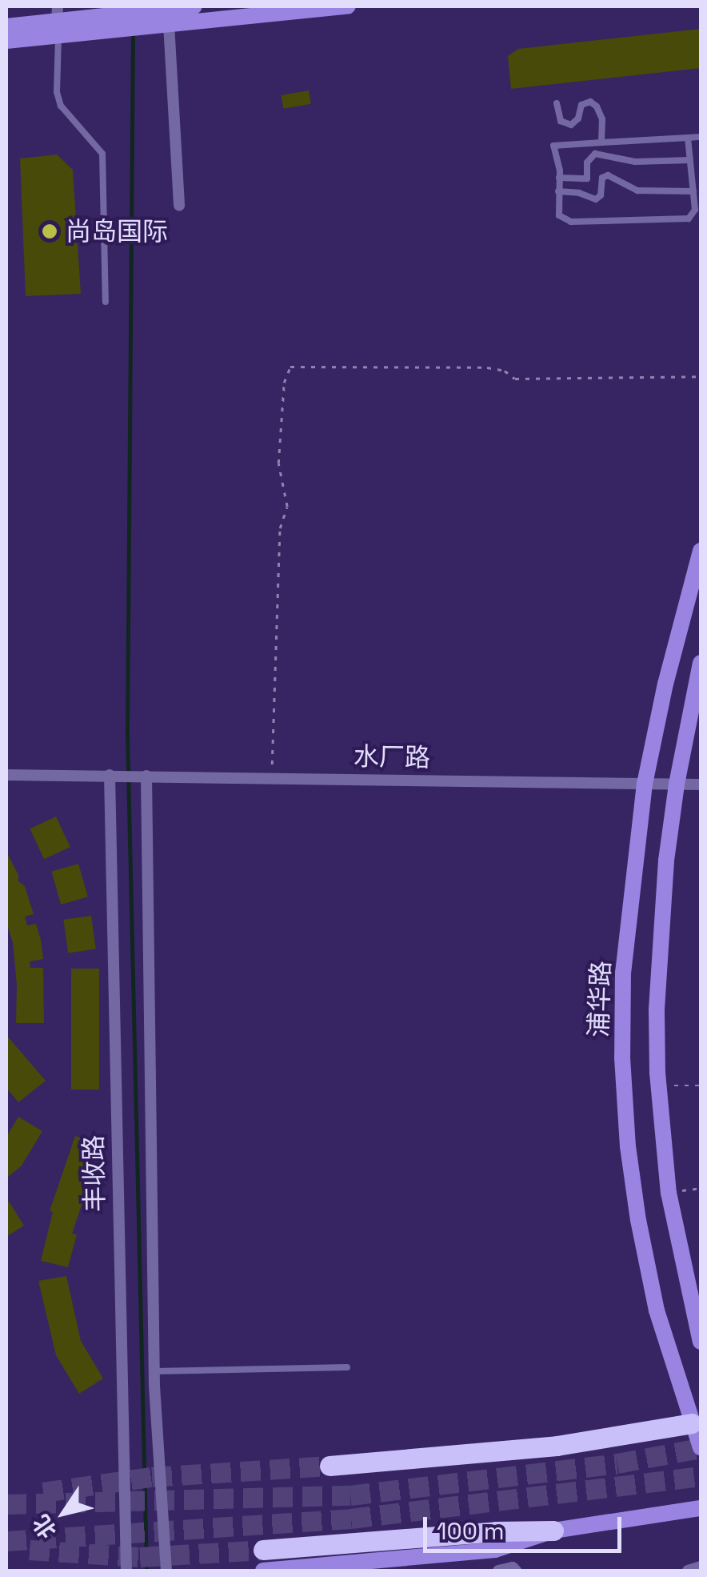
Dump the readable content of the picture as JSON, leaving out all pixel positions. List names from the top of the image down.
{
  "streets": {
    "main road": ["浦华路"],
    "street": ["水厂路", "丰收路"]
  },
  "crossings": [
    ["水厂路", "浦华路"],
    ["水厂路", "丰收路"]
  ],
  "places": ["尚岛国际"],
  "scale_bar": "100 m",
  "north": "bottom left"
}
